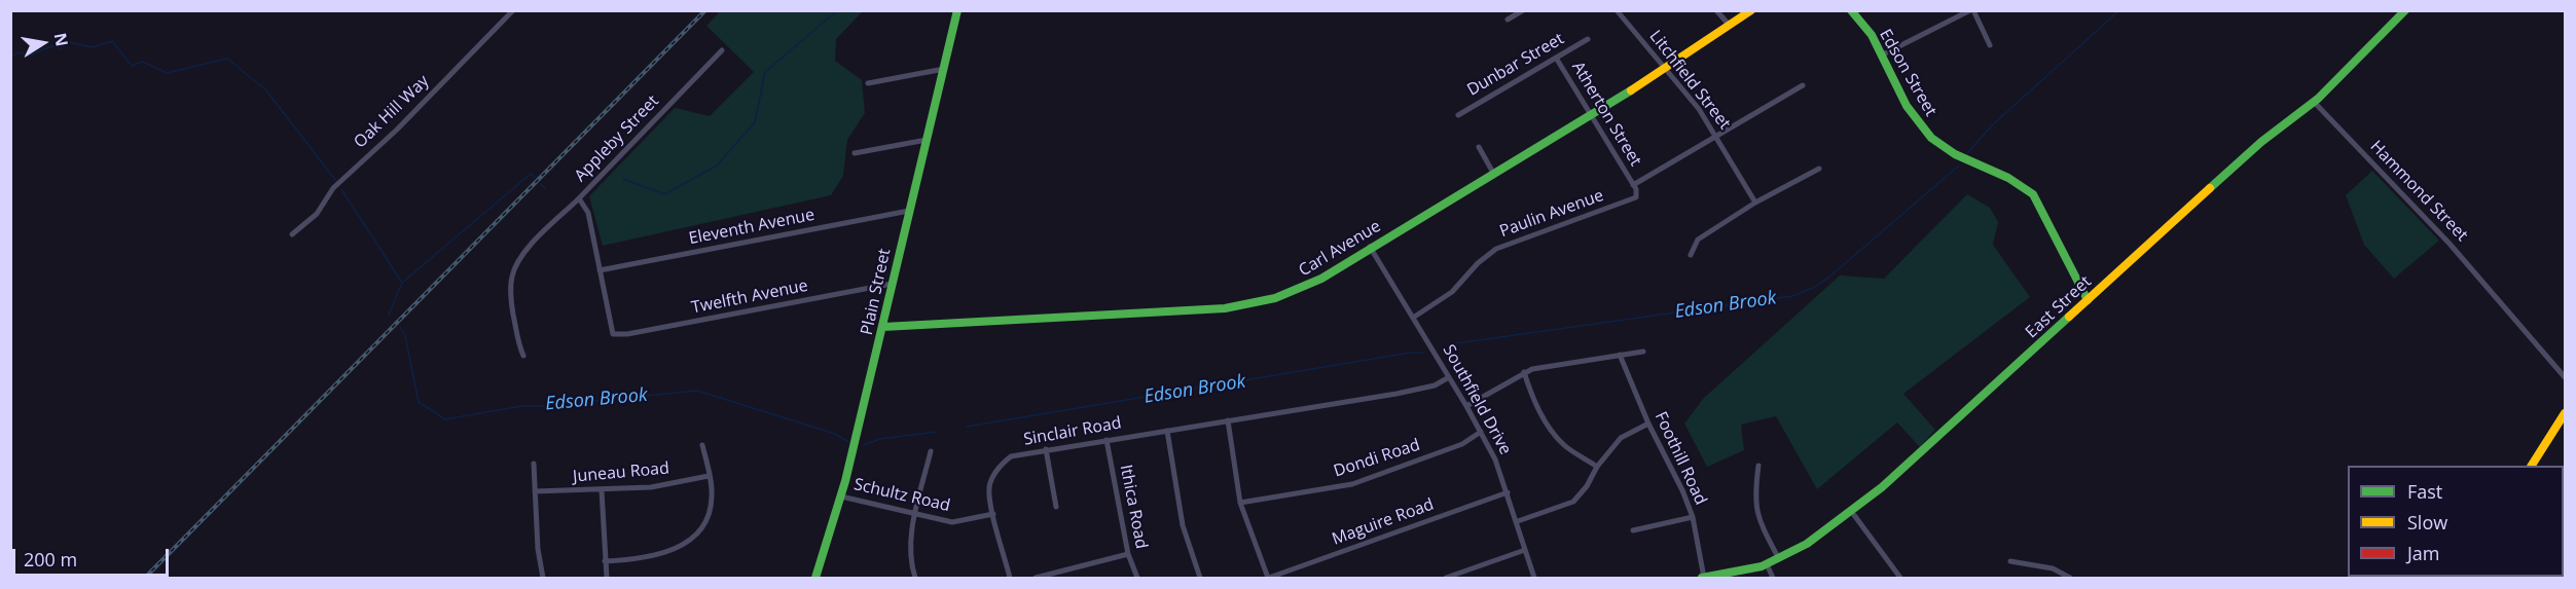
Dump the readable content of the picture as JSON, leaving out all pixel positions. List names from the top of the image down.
{
  "streets": {
    "street": [
      "Dunbar Street",
      "Edson Street",
      "Litchfield Street",
      "Oak Hill Way",
      "Atherton Street",
      "Appleby Street",
      "Hammond Street",
      "Paulin Avenue",
      "Eleventh Avenue",
      "Carl Avenue",
      "Plain Street",
      "Twelfth Avenue",
      "East Street",
      "Southfield Drive",
      "Sinclair Road",
      "Dondi Road",
      "Foothill Road",
      "Juneau Road",
      "Schultz Road",
      "Ithica Road",
      "Maguire Road"
    ]
  },
  "crossings": [
    ["Dunbar Street", "Atherton Street"],
    ["Edson Street", "East Street"],
    ["Litchfield Street", "Carl Avenue"],
    ["Atherton Street", "Paulin Avenue"],
    ["Atherton Street", "Carl Avenue"],
    ["Appleby Street", "Eleventh Avenue"],
    ["Appleby Street", "Twelfth Avenue"],
    ["Hammond Street", "East Street"],
    ["Paulin Avenue", "Southfield Drive"],
    ["Eleventh Avenue", "Plain Street"],
    ["Carl Avenue", "Plain Street"],
    ["Carl Avenue", "Southfield Drive"],
    ["Plain Street", "Twelfth Avenue"],
    ["Plain Street", "Schultz Road"],
    ["East Street", "Foothill Road"],
    ["Southfield Drive", "Sinclair Road"],
    ["Southfield Drive", "Dondi Road"],
    ["Southfield Drive", "Maguire Road"],
    ["Sinclair Road", "Schultz Road"],
    ["Sinclair Road", "Ithica Road"]
  ],
  "water": ["Edson Brook"],
  "legend": ["Fast", "Slow", "Jam"],
  "scale_bar": "200 m",
  "north": "right"
}
